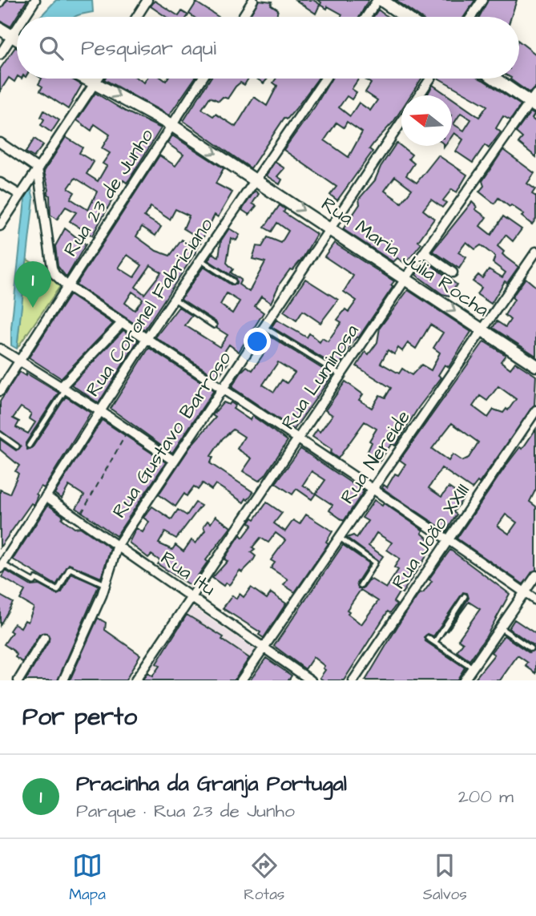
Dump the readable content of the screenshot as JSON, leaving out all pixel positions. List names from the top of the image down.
{
  "streets": {
    "street": [
      "Rua 23 de Junho",
      "Rua Maria Júlia Rocha",
      "Rua Coronel Fabriciano",
      "Rua Luminosa",
      "Rua Gustavo Barroso",
      "Rua Nereide",
      "Rua João XXIII",
      "Rua Itu"
    ]
  },
  "crossings": [
    ["Rua 23 de Junho", "Rua Maria Júlia Rocha"],
    ["Rua Maria Júlia Rocha", "Rua Coronel Fabriciano"],
    ["Rua Maria Júlia Rocha", "Rua Luminosa"],
    ["Rua Maria Júlia Rocha", "Rua Gustavo Barroso"],
    ["Rua Maria Júlia Rocha", "Rua Nereide"],
    ["Rua Coronel Fabriciano", "Rua Itu"],
    ["Rua Luminosa", "Rua Itu"],
    ["Rua Gustavo Barroso", "Rua Itu"],
    ["Rua Nereide", "Rua Itu"]
  ],
  "one_way": ["Rua Maria Júlia Rocha"],
  "north": "left",
  "page": {
    "search": "Pesquisar aqui",
    "pins": "1",
    "heading": "Por perto",
    "list": [
      {
        "mark": "1",
        "name": "Pracinha da Granja Portugal",
        "note": "Parque · Rua 23 de Junho",
        "value": "200 m"
      }
    ],
    "nav": ["Mapa", "Rotas", "Salvos"]
  }
}
